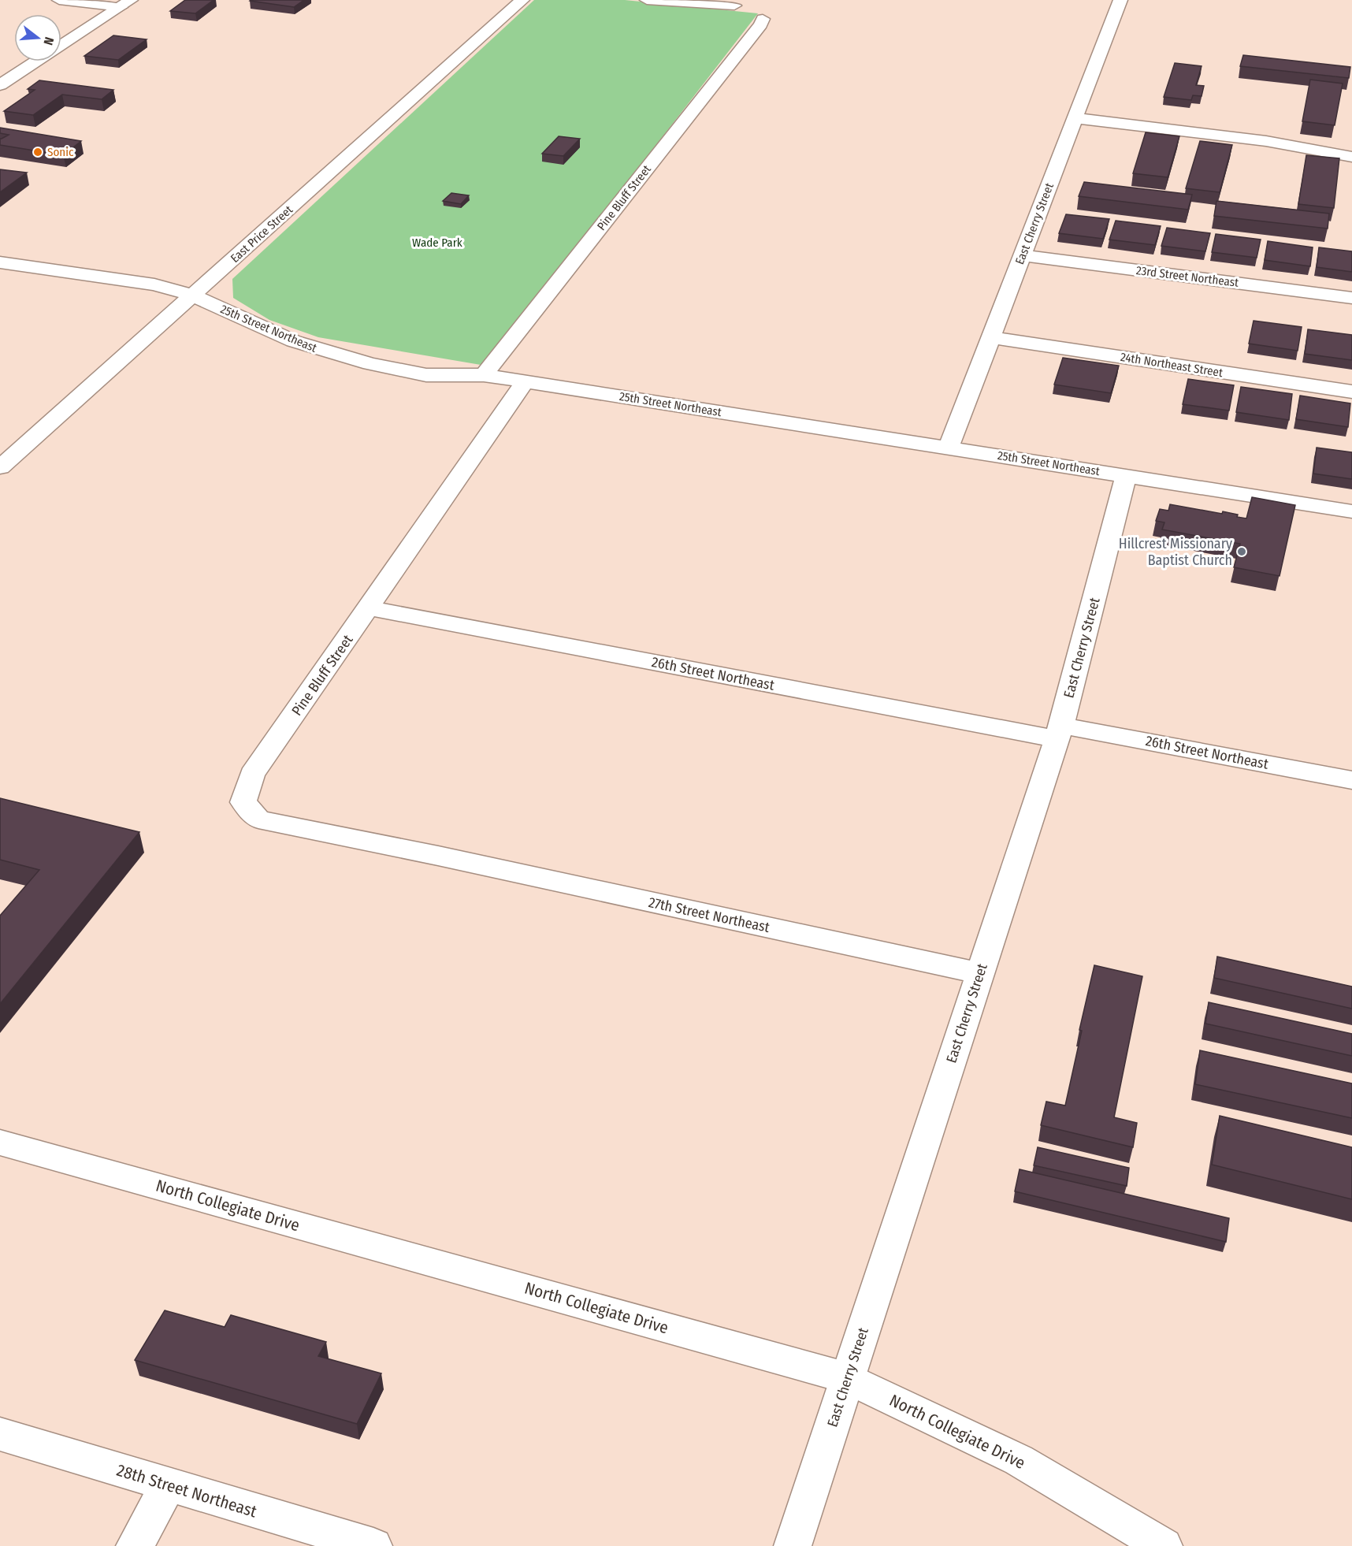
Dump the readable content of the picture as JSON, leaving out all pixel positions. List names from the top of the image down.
{
  "streets": {
    "street": [
      "Pine Bluff Street",
      "East Cherry Street",
      "East Price Street",
      "23rd Street Northeast",
      "25th Street Northeast",
      "24th Northeast Street",
      "26th Street Northeast",
      "27th Street Northeast",
      "North Collegiate Drive",
      "28th Street Northeast"
    ]
  },
  "crossings": [
    ["Pine Bluff Street", "25th Street Northeast"],
    ["Pine Bluff Street", "26th Street Northeast"],
    ["Pine Bluff Street", "27th Street Northeast"],
    ["East Cherry Street", "23rd Street Northeast"],
    ["East Cherry Street", "25th Street Northeast"],
    ["East Cherry Street", "24th Northeast Street"],
    ["East Cherry Street", "26th Street Northeast"],
    ["East Cherry Street", "27th Street Northeast"],
    ["East Cherry Street", "North Collegiate Drive"],
    ["East Price Street", "25th Street Northeast"]
  ],
  "parks": ["Wade Park"],
  "places": ["Sonic", "Hillcrest Missionary Baptist Church"],
  "north": "right"
}
